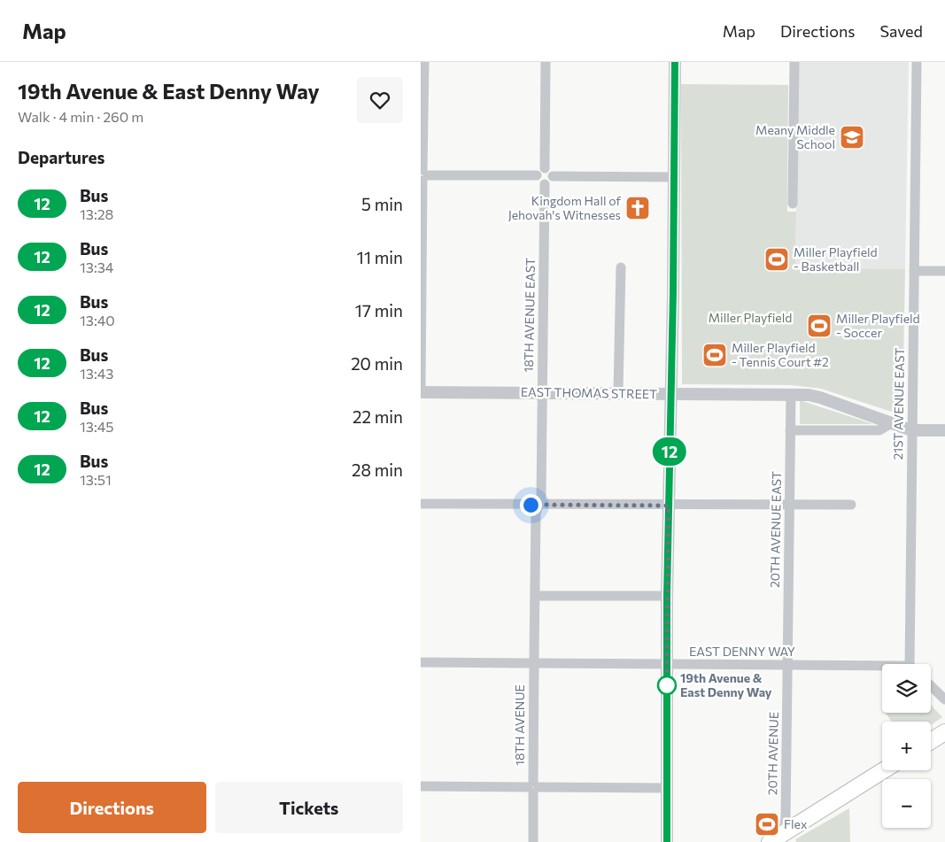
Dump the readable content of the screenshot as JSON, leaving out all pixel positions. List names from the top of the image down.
{
  "streets": {
    "street": [
      "18TH AVENUE EAST",
      "EAST THOMAS STREET",
      "21ST AVENUE EAST",
      "20TH AVENUE EAST",
      "EAST DENNY WAY",
      "18TH AVENUE",
      "20TH AVENUE"
    ]
  },
  "crossings": [
    ["18TH AVENUE EAST", "EAST THOMAS STREET"],
    ["18TH AVENUE EAST", "EAST DENNY WAY"],
    ["18TH AVENUE EAST", "18TH AVENUE"],
    ["EAST THOMAS STREET", "21ST AVENUE EAST"],
    ["EAST THOMAS STREET", "20TH AVENUE EAST"],
    ["20TH AVENUE EAST", "EAST DENNY WAY"],
    ["20TH AVENUE EAST", "20TH AVENUE"],
    ["EAST DENNY WAY", "18TH AVENUE"],
    ["EAST DENNY WAY", "20TH AVENUE"]
  ],
  "parks": ["Miller Playfield"],
  "places": {
    "school or university": ["Meany Middle School"],
    "church": ["Kingdom Hall of Jehovah's Witnesses"],
    "sports": [
      "Miller Playfield - Basketball",
      "Miller Playfield - Soccer",
      "Miller Playfield - Tennis Court #2",
      "Flex"
    ],
    "other": ["19th Avenue & East Denny Way"]
  },
  "lines": ["bus line 12"],
  "page": {
    "header": "Map",
    "nav": ["Map", "Directions", "Saved"],
    "heading": [
      ["19th Avenue & East Denny Way", "Walk · 4 min · 260 m"],
      "Departures"
    ],
    "on_map": "12",
    "list": [
      {
        "mark": "12",
        "name": "Bus",
        "note": "13:28",
        "value": "5 min"
      },
      {
        "mark": "12",
        "name": "Bus",
        "note": "13:34",
        "value": "11 min"
      },
      {
        "mark": "12",
        "name": "Bus",
        "note": "13:40",
        "value": "17 min"
      },
      {
        "mark": "12",
        "name": "Bus",
        "note": "13:43",
        "value": "20 min"
      },
      {
        "mark": "12",
        "name": "Bus",
        "note": "13:45",
        "value": "22 min"
      },
      {
        "mark": "12",
        "name": "Bus",
        "note": "13:51",
        "value": "28 min"
      }
    ],
    "map_buttons": ["+", "−"],
    "buttons": ["Directions", "Tickets"]
  }
}
